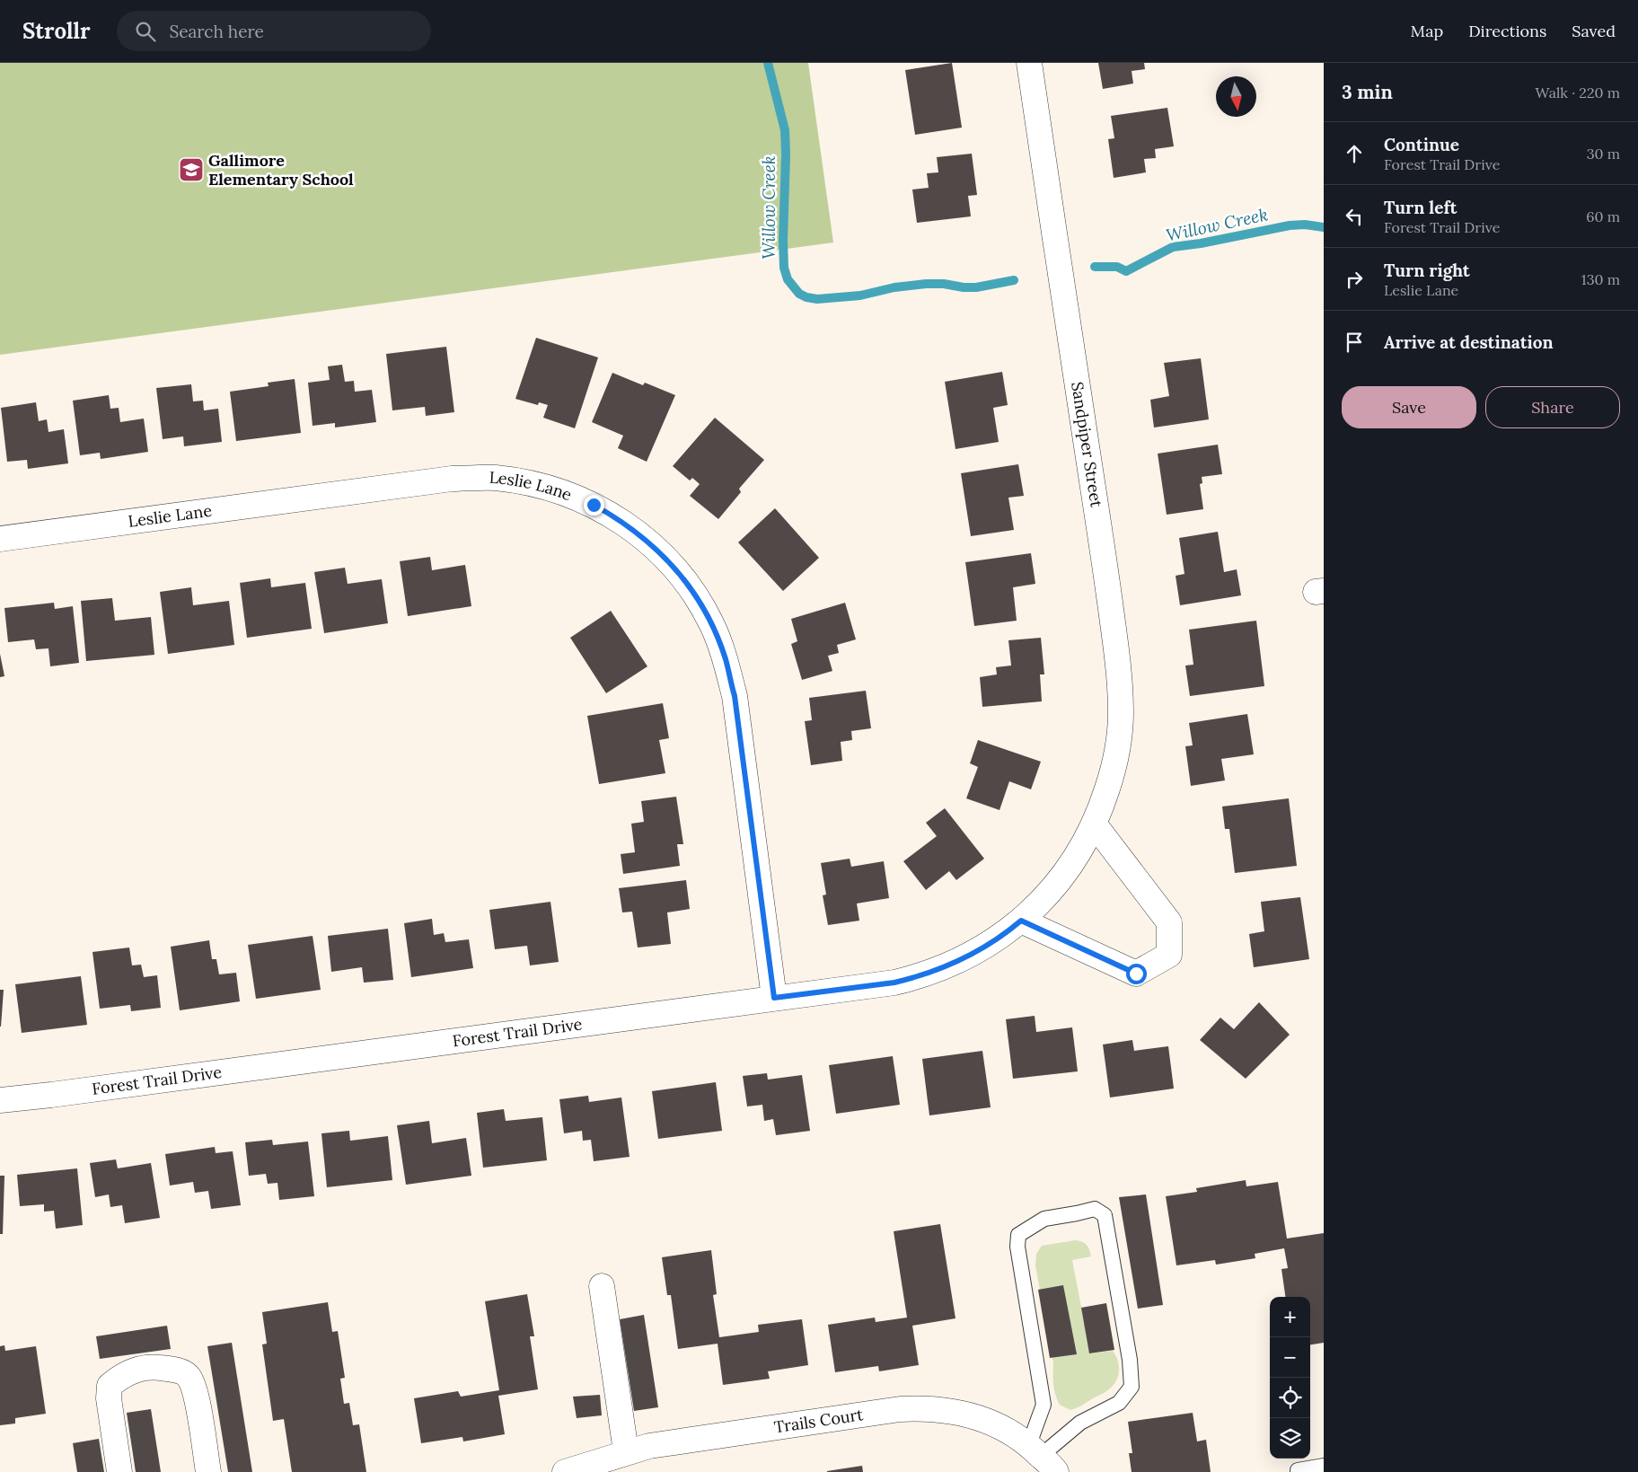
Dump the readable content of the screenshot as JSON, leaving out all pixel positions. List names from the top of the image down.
{
  "streets": {
    "street": [
      "Sandpiper Street",
      "Leslie Lane",
      "Forest Trail Drive",
      "Trails Court"
    ]
  },
  "crossings": [
    ["Sandpiper Street", "Forest Trail Drive"],
    ["Leslie Lane", "Forest Trail Drive"]
  ],
  "water": ["Willow Creek"],
  "places": {
    "school or university": ["Gallimore Elementary School"]
  },
  "north": "bottom",
  "page": {
    "header": "Strollr",
    "search": "Search here",
    "nav": ["Map", "Directions", "Saved"],
    "heading": ["3 min", "Walk · 220 m"],
    "list": [
      ["Continue", "Forest Trail Drive", "30 m"],
      ["Turn left", "Forest Trail Drive", "60 m"],
      ["Turn right", "Leslie Lane", "130 m"],
      "Arrive at destination"
    ],
    "buttons": ["Save", "Share"],
    "map_buttons": ["+", "−"]
  }
}
